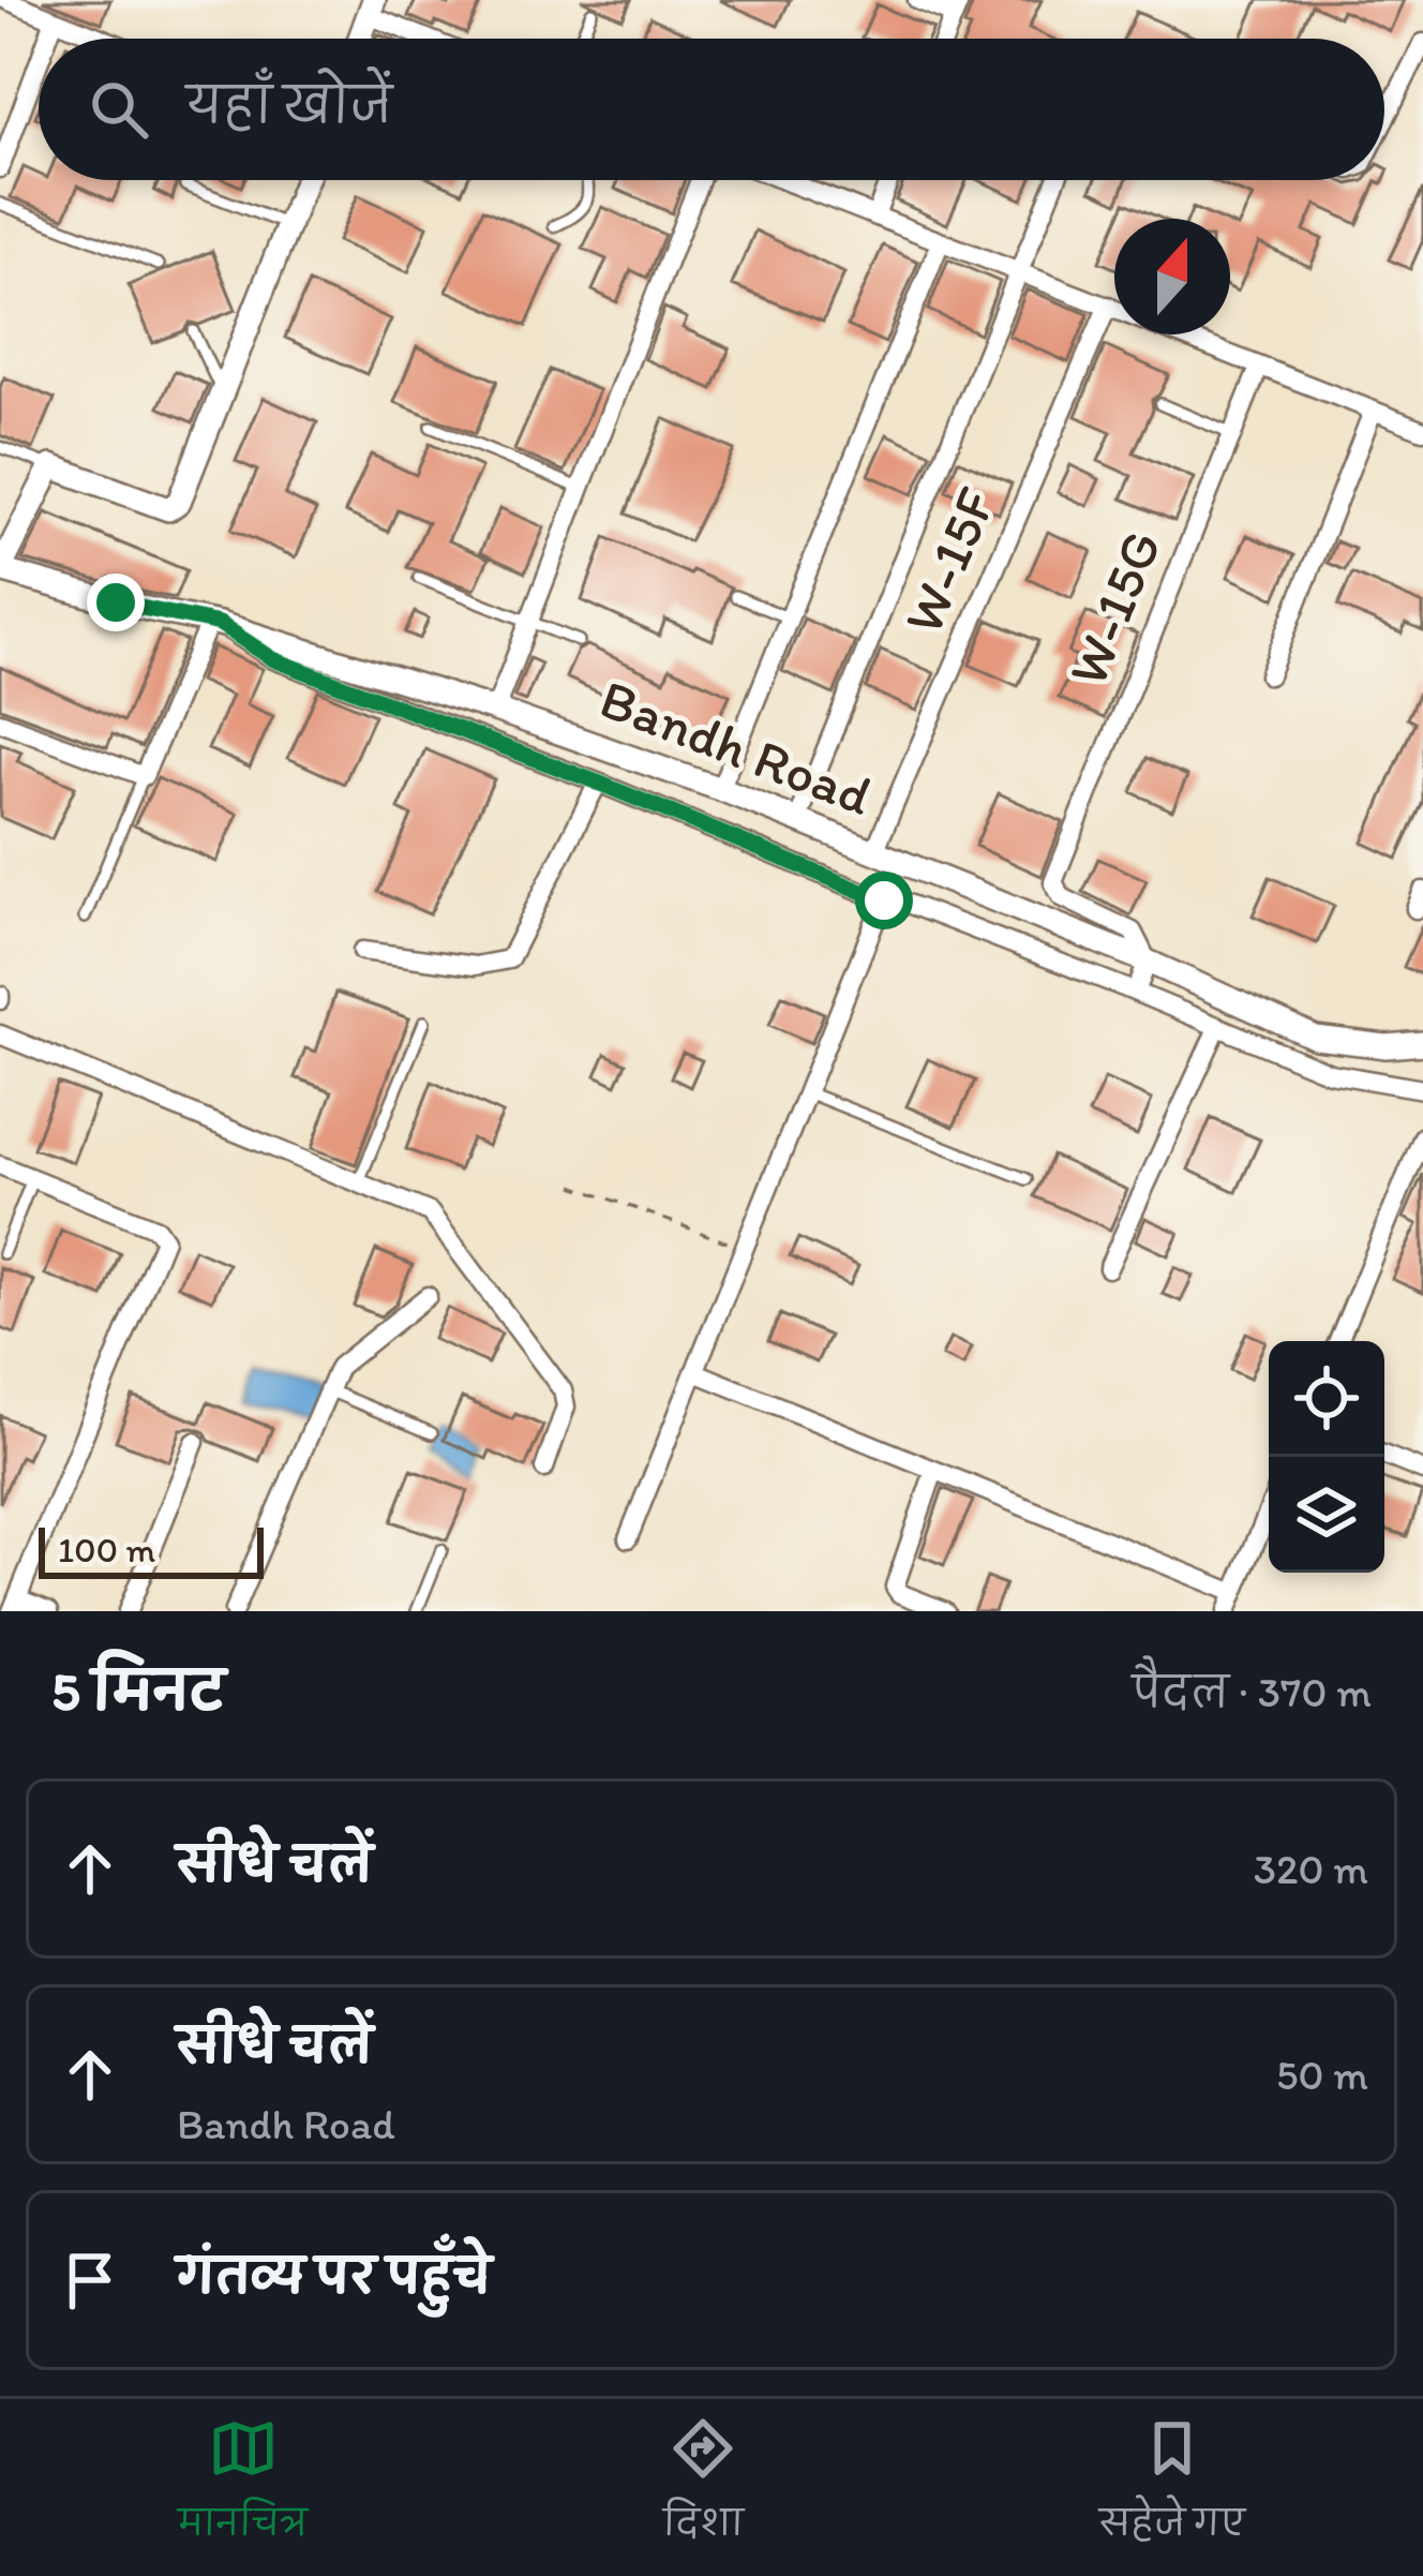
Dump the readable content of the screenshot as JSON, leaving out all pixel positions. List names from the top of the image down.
{
  "streets": {
    "street": ["W-15F", "W-15G", "Bandh Road"]
  },
  "crossings": [
    ["W-15F", "Bandh Road"],
    ["W-15G", "Bandh Road"]
  ],
  "scale_bar": "100 m",
  "north": "top",
  "page": {
    "search": "यहाँ खोजें",
    "scale": "100 m",
    "heading": ["5 मिनट", "पैदल · 370 m"],
    "list": [
      ["सीधे चलें", "320 m"],
      ["सीधे चलें", "Bandh Road", "50 m"],
      "गंतव्य पर पहुँचे"
    ],
    "nav": ["मानचित्र", "दिशा", "सहेजे गए"]
  }
}
